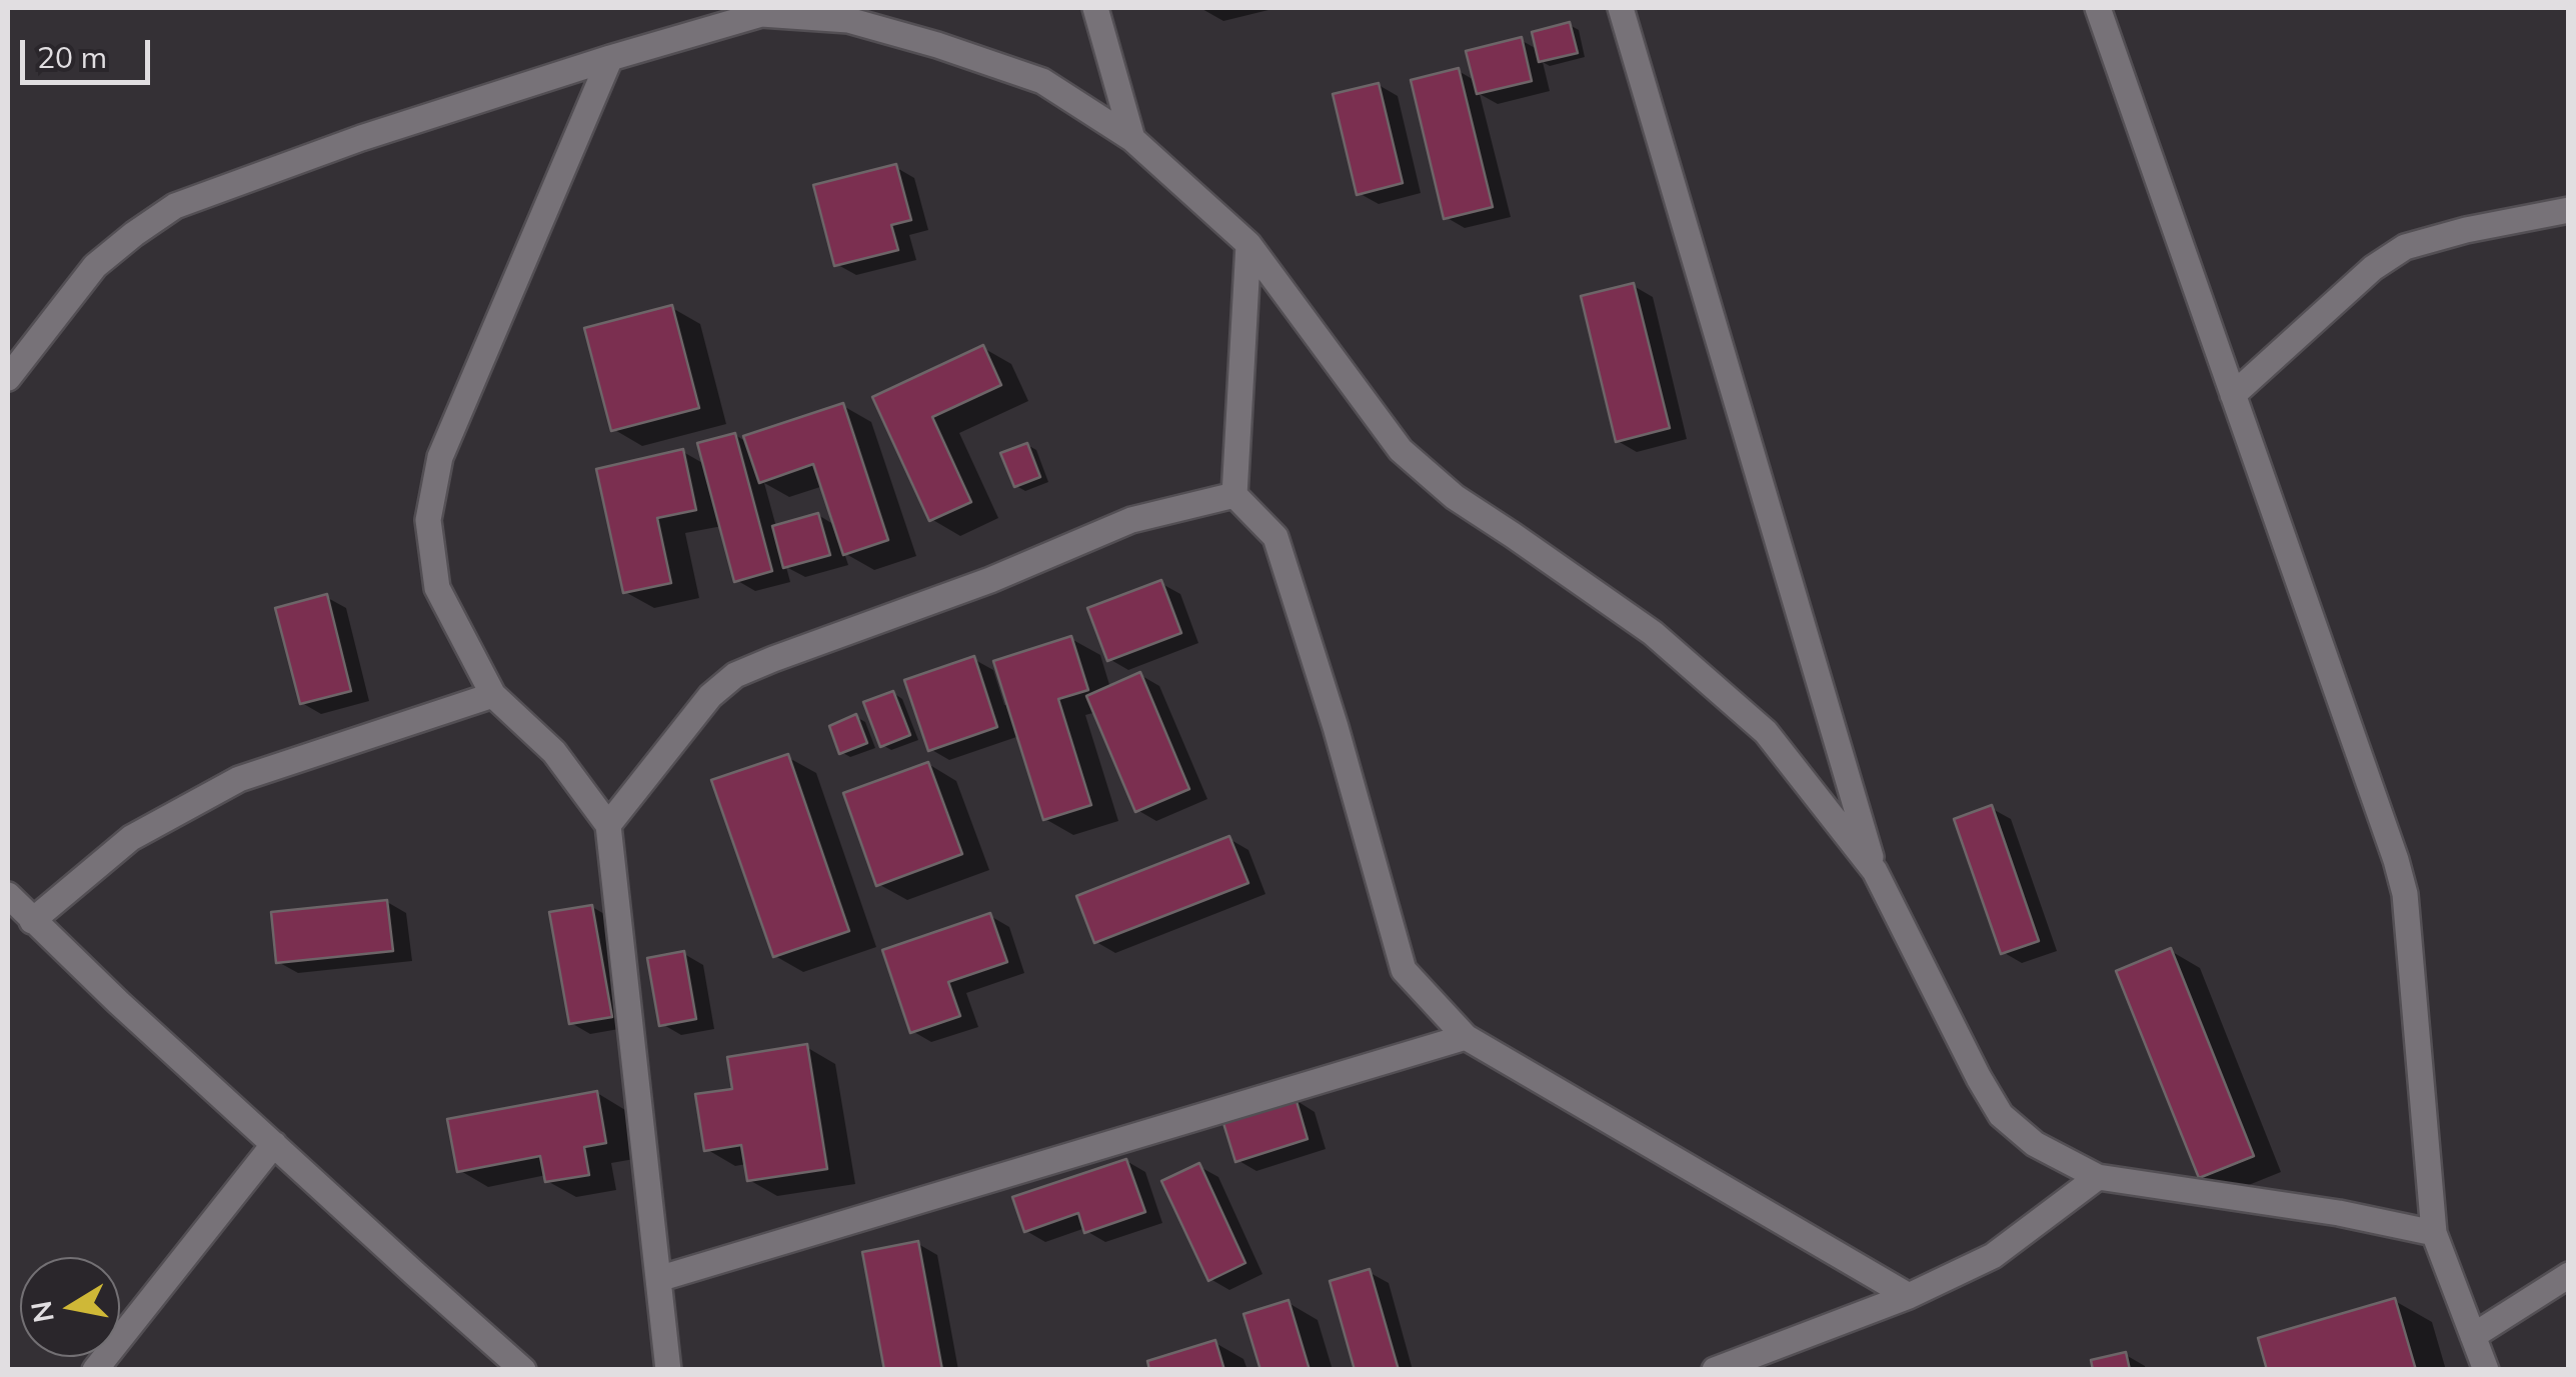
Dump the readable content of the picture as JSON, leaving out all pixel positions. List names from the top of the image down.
{
  "scale_bar": "20 m",
  "north": "left"
}
